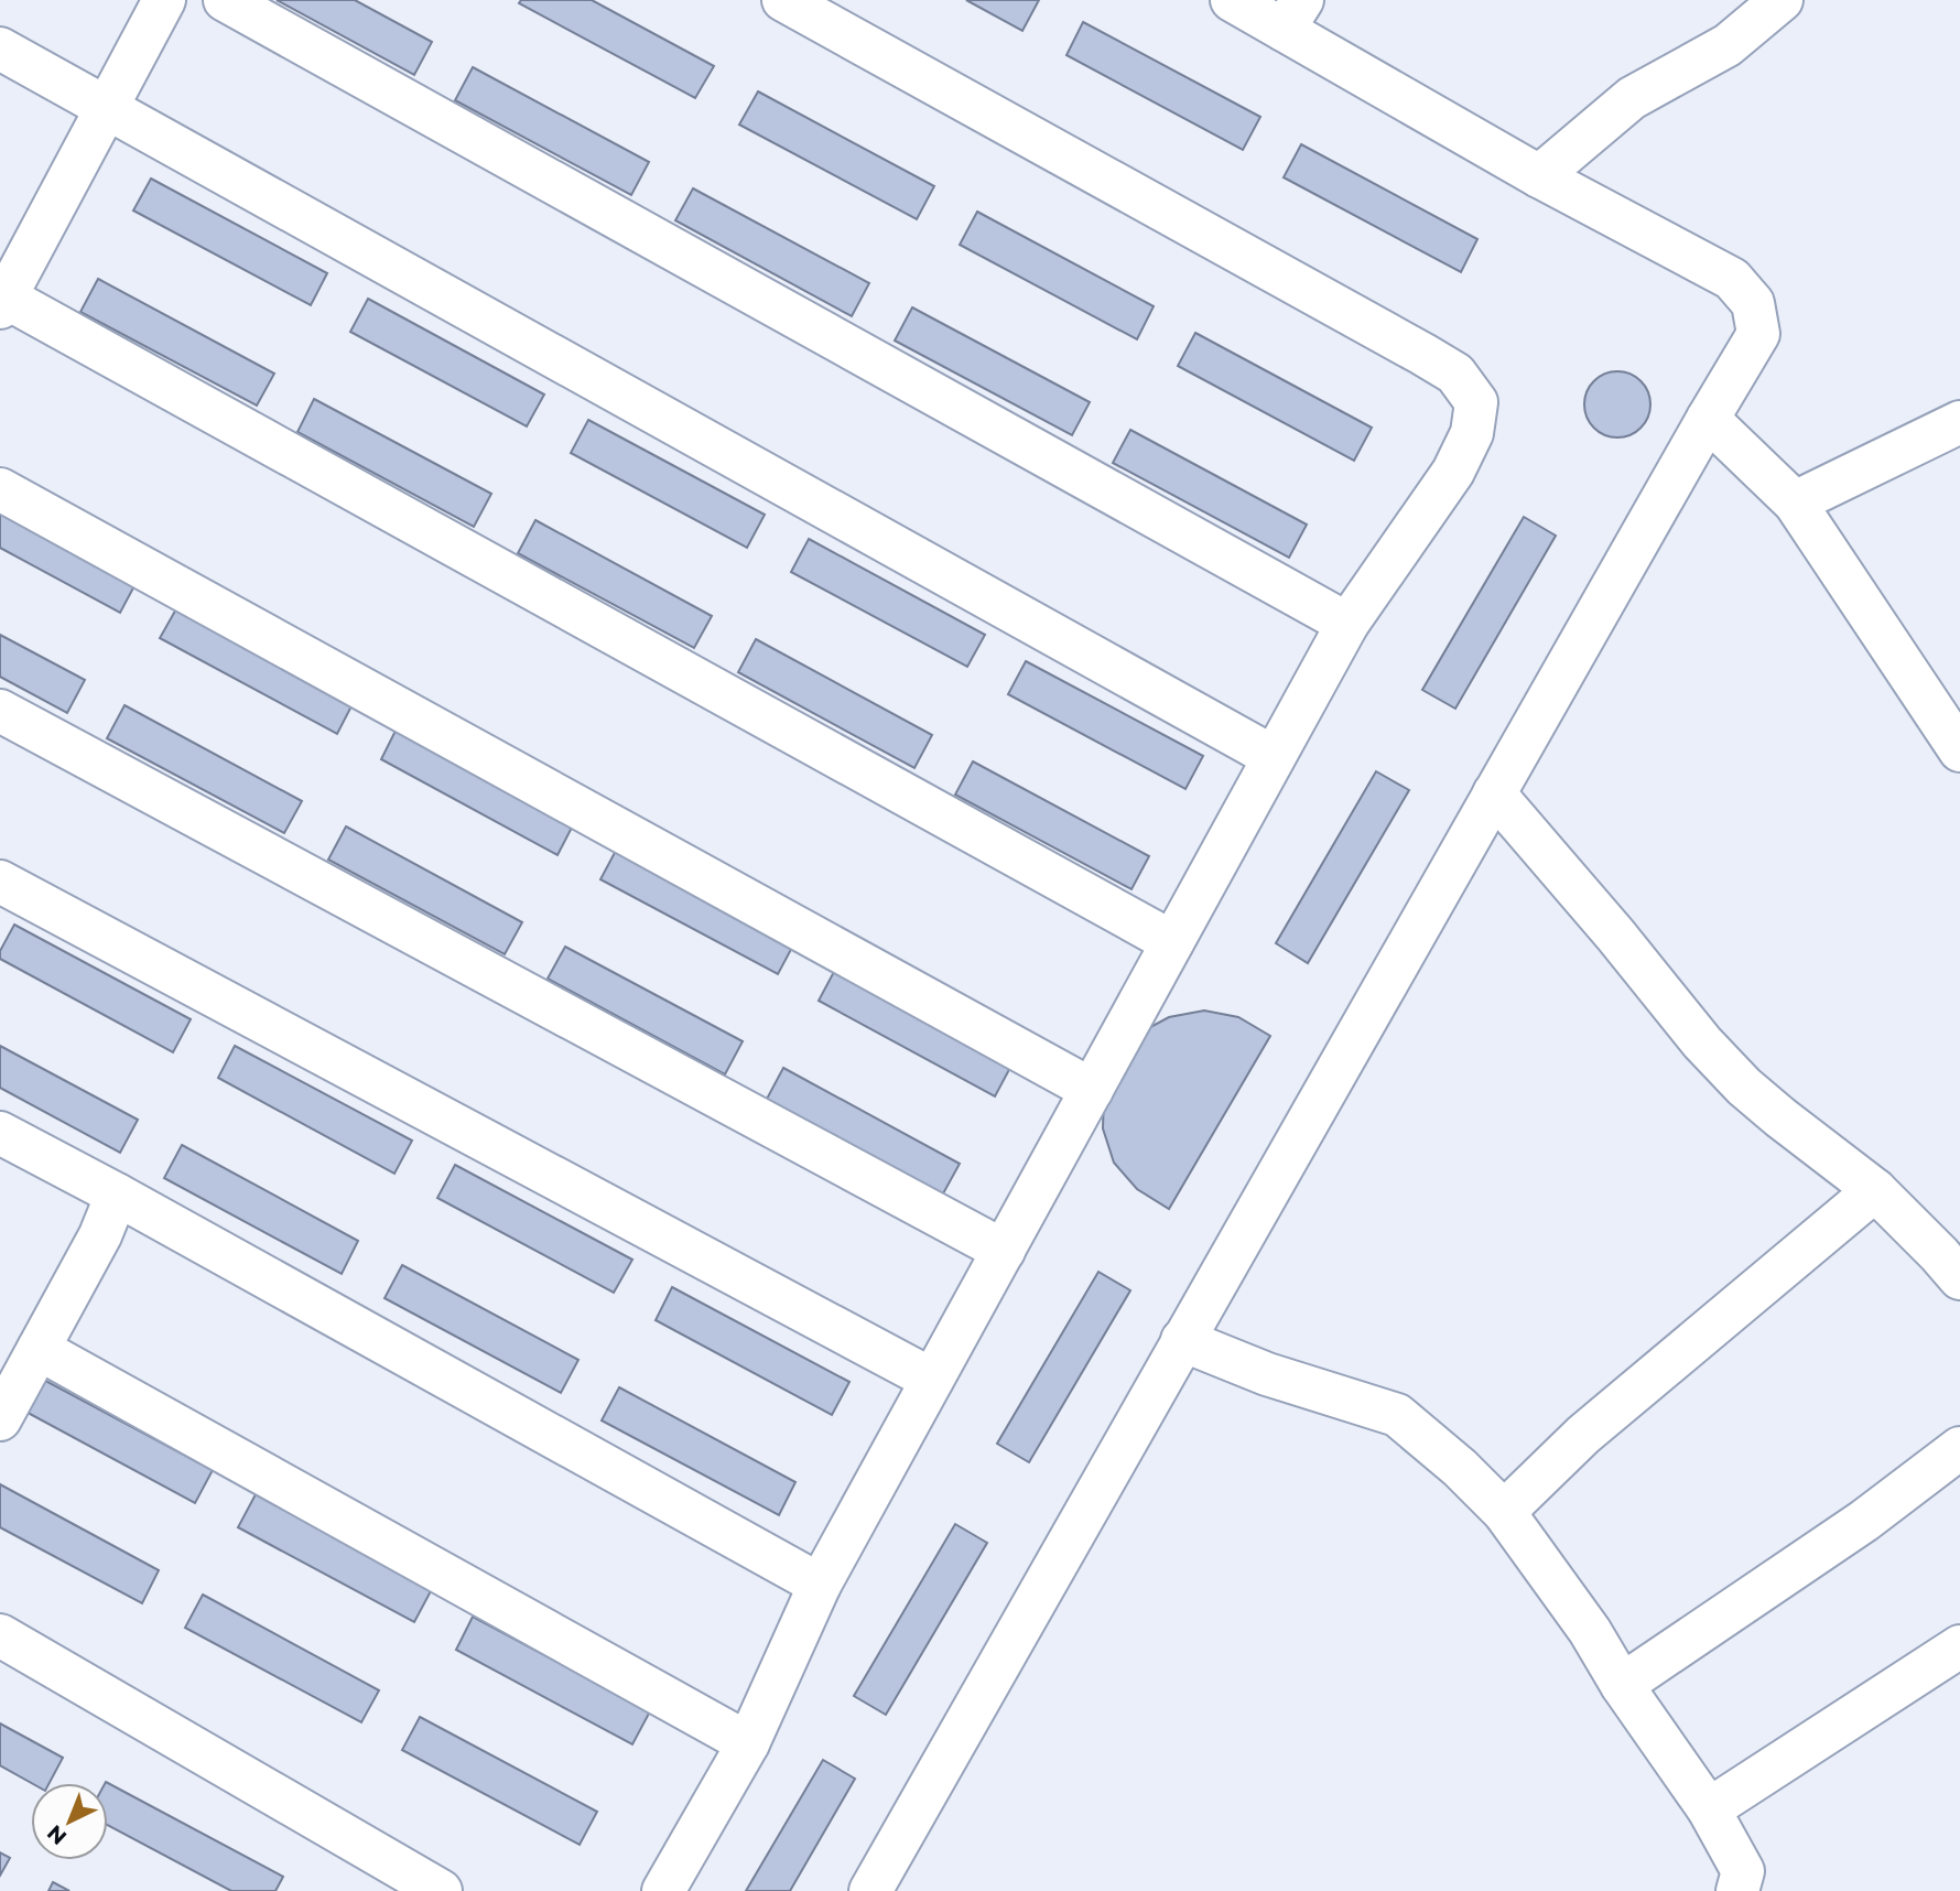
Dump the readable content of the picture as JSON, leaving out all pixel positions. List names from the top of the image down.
{
  "north": "bottom left"
}
